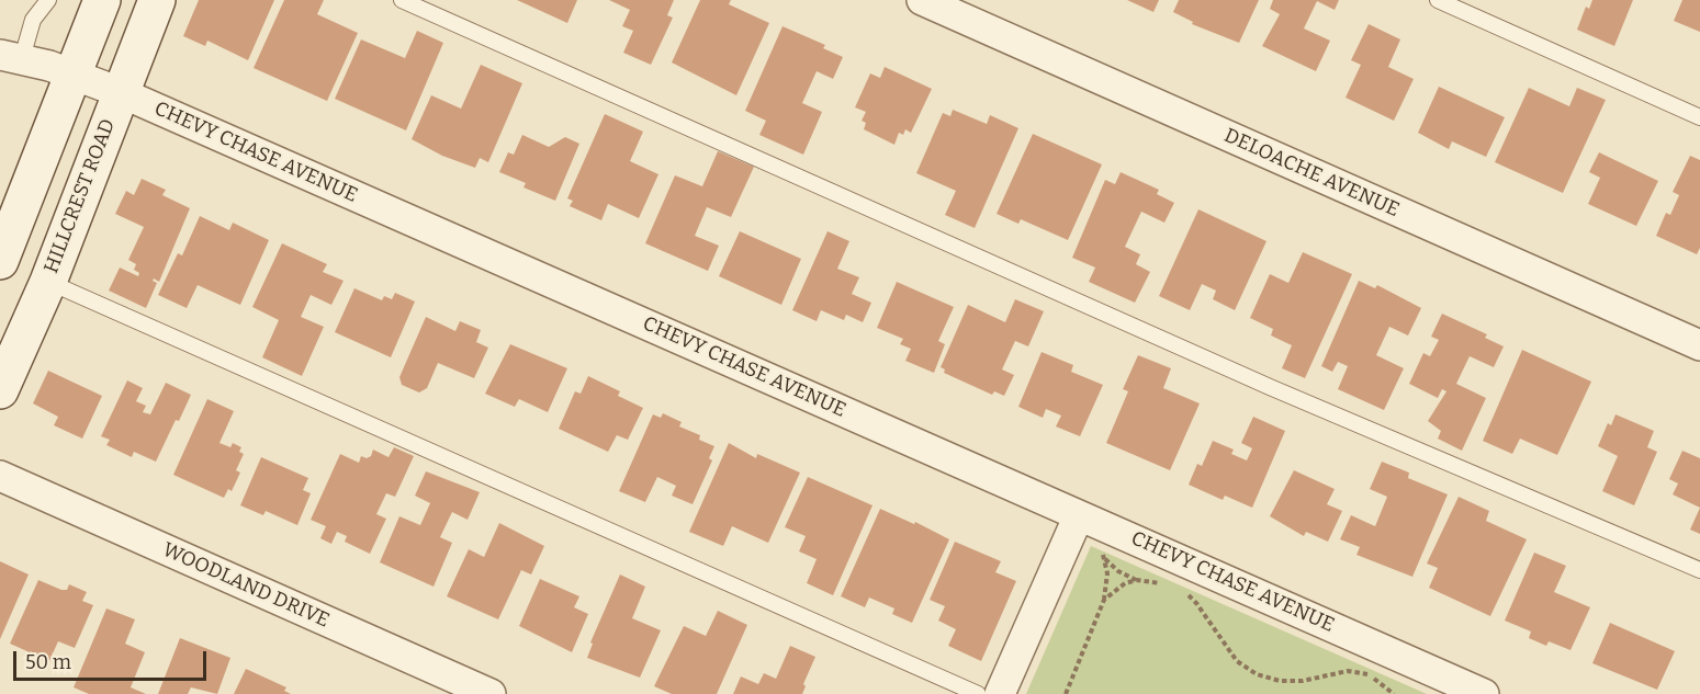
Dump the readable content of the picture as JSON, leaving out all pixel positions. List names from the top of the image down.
{
  "streets": {
    "main road": ["HILLCREST ROAD"],
    "street": ["CHEVY CHASE AVENUE", "DELOACHE AVENUE", "WOODLAND DRIVE"]
  },
  "crossings": [
    ["CHEVY CHASE AVENUE", "HILLCREST ROAD"]
  ],
  "scale_bar": "50 m"
}
